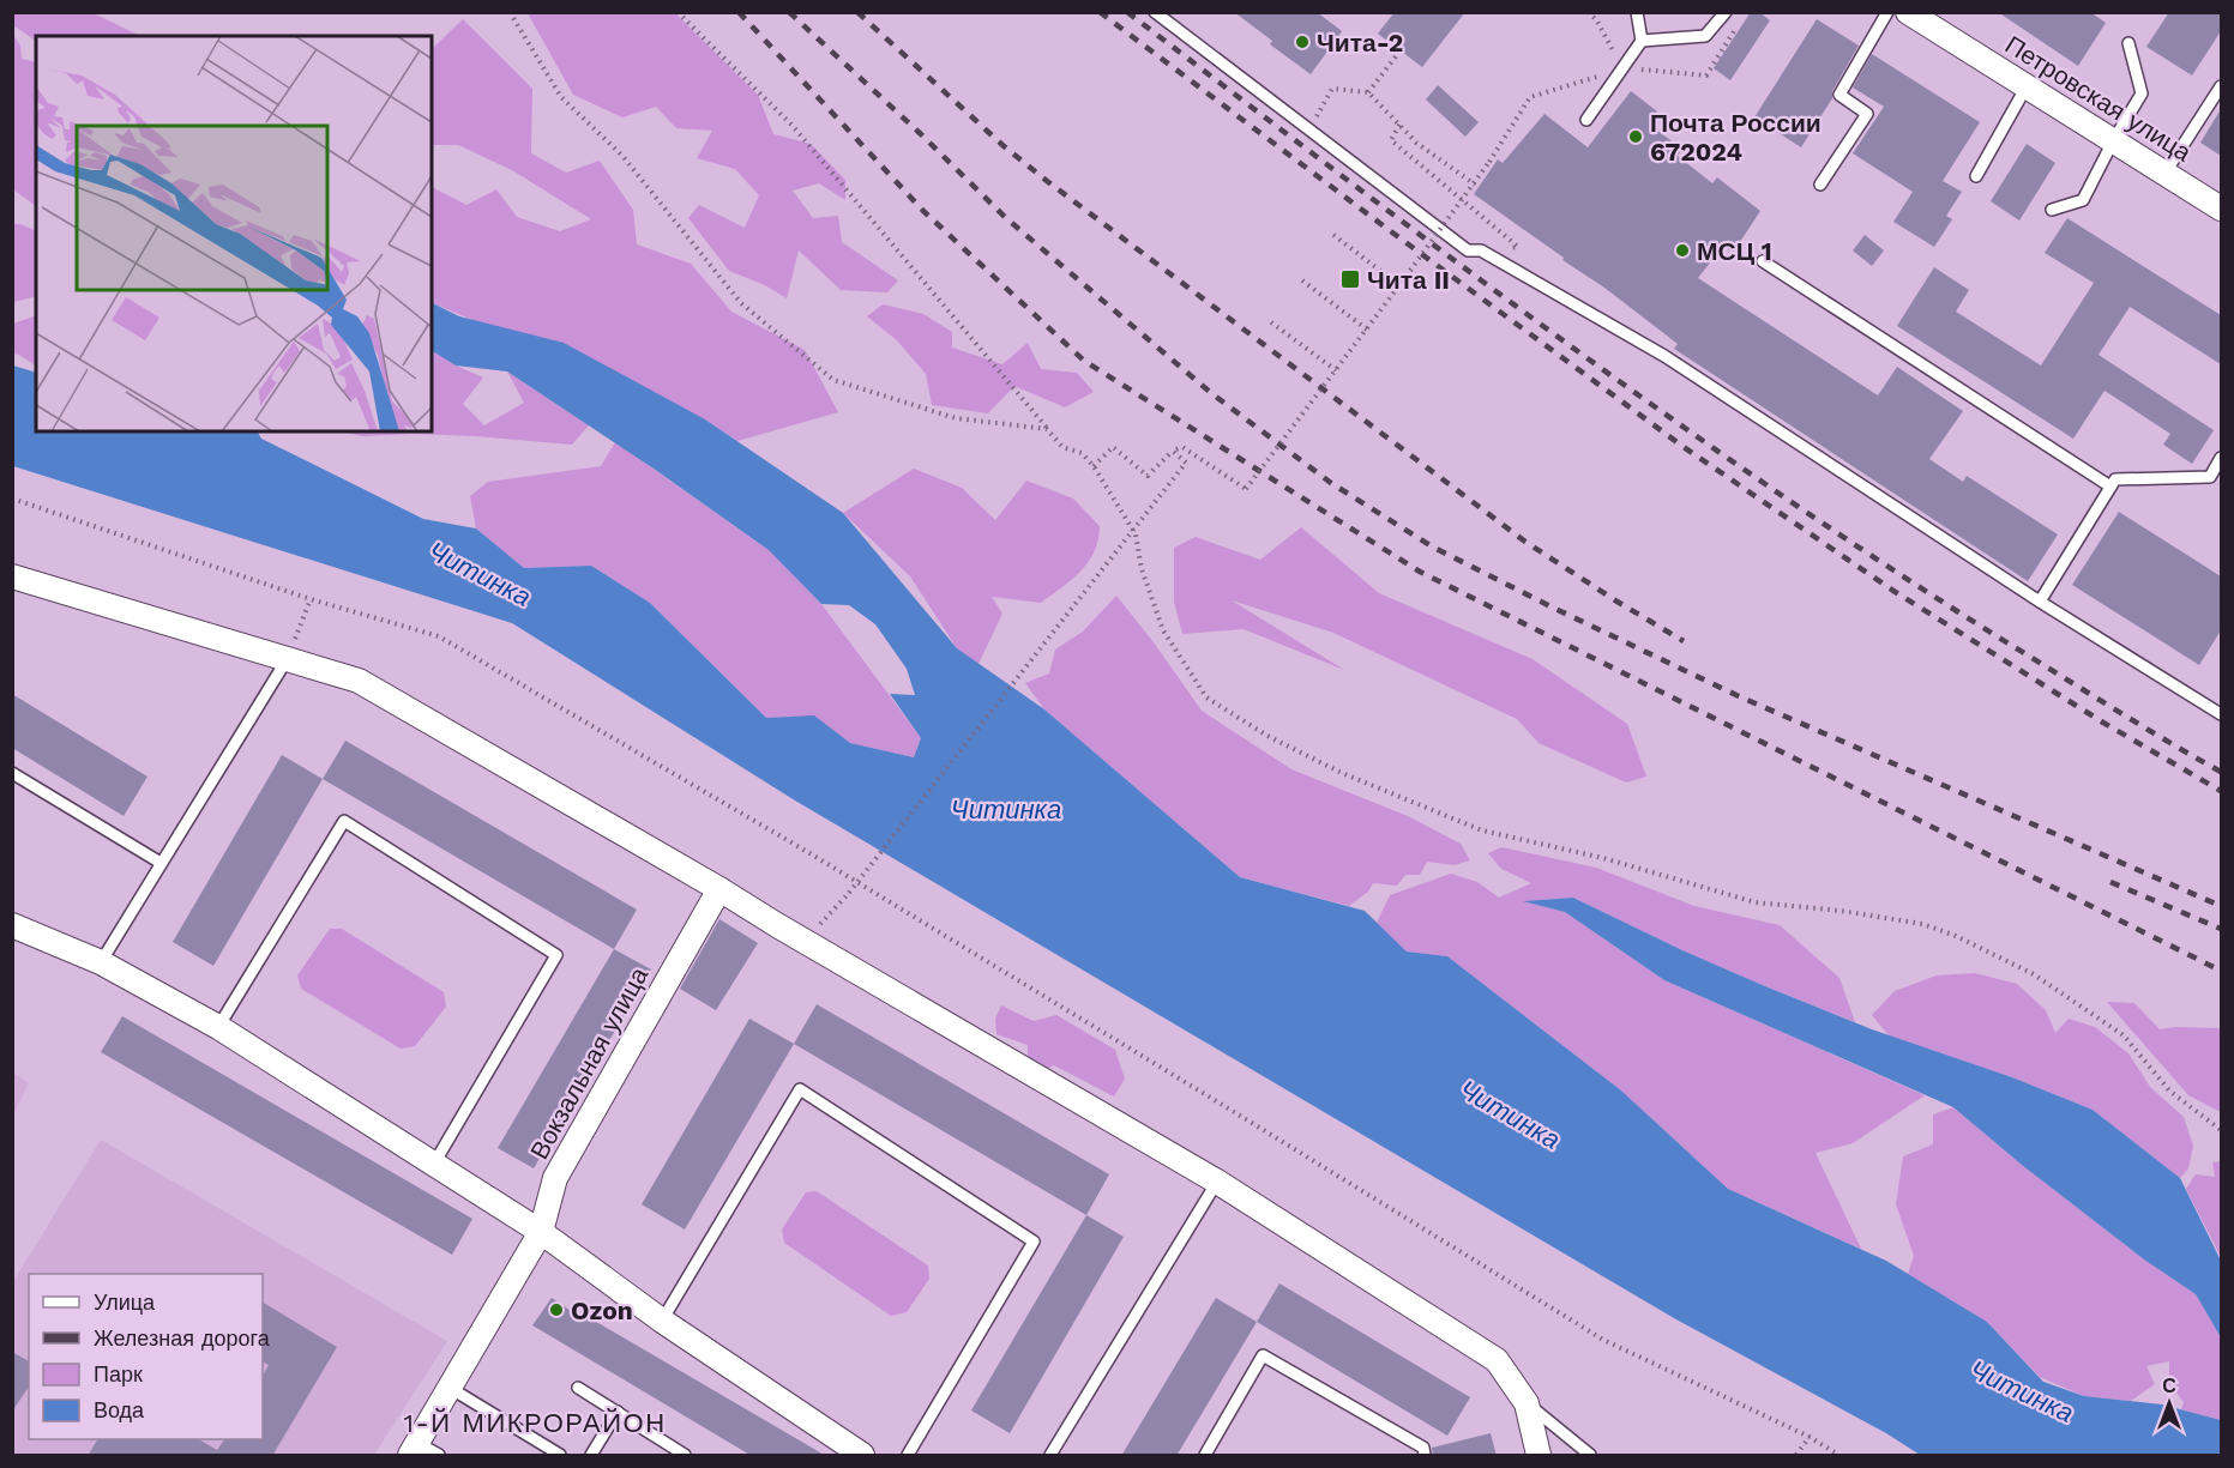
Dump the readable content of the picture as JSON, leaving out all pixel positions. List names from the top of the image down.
{
  "streets": {
    "street": ["Петровская улица", "Вокзальная улица"]
  },
  "districts": ["1-Й МИКРОРАЙОН"],
  "water": ["Читинка"],
  "places": {
    "other": [
      "Чита-2",
      "Почта России 672024",
      "МСЦ 1",
      "Ozon"
    ],
    "transit": ["Чита II"]
  },
  "legend": [
    "Улица",
    "Железная дорога",
    "Парк",
    "Вода"
  ],
  "north": "top"
}
